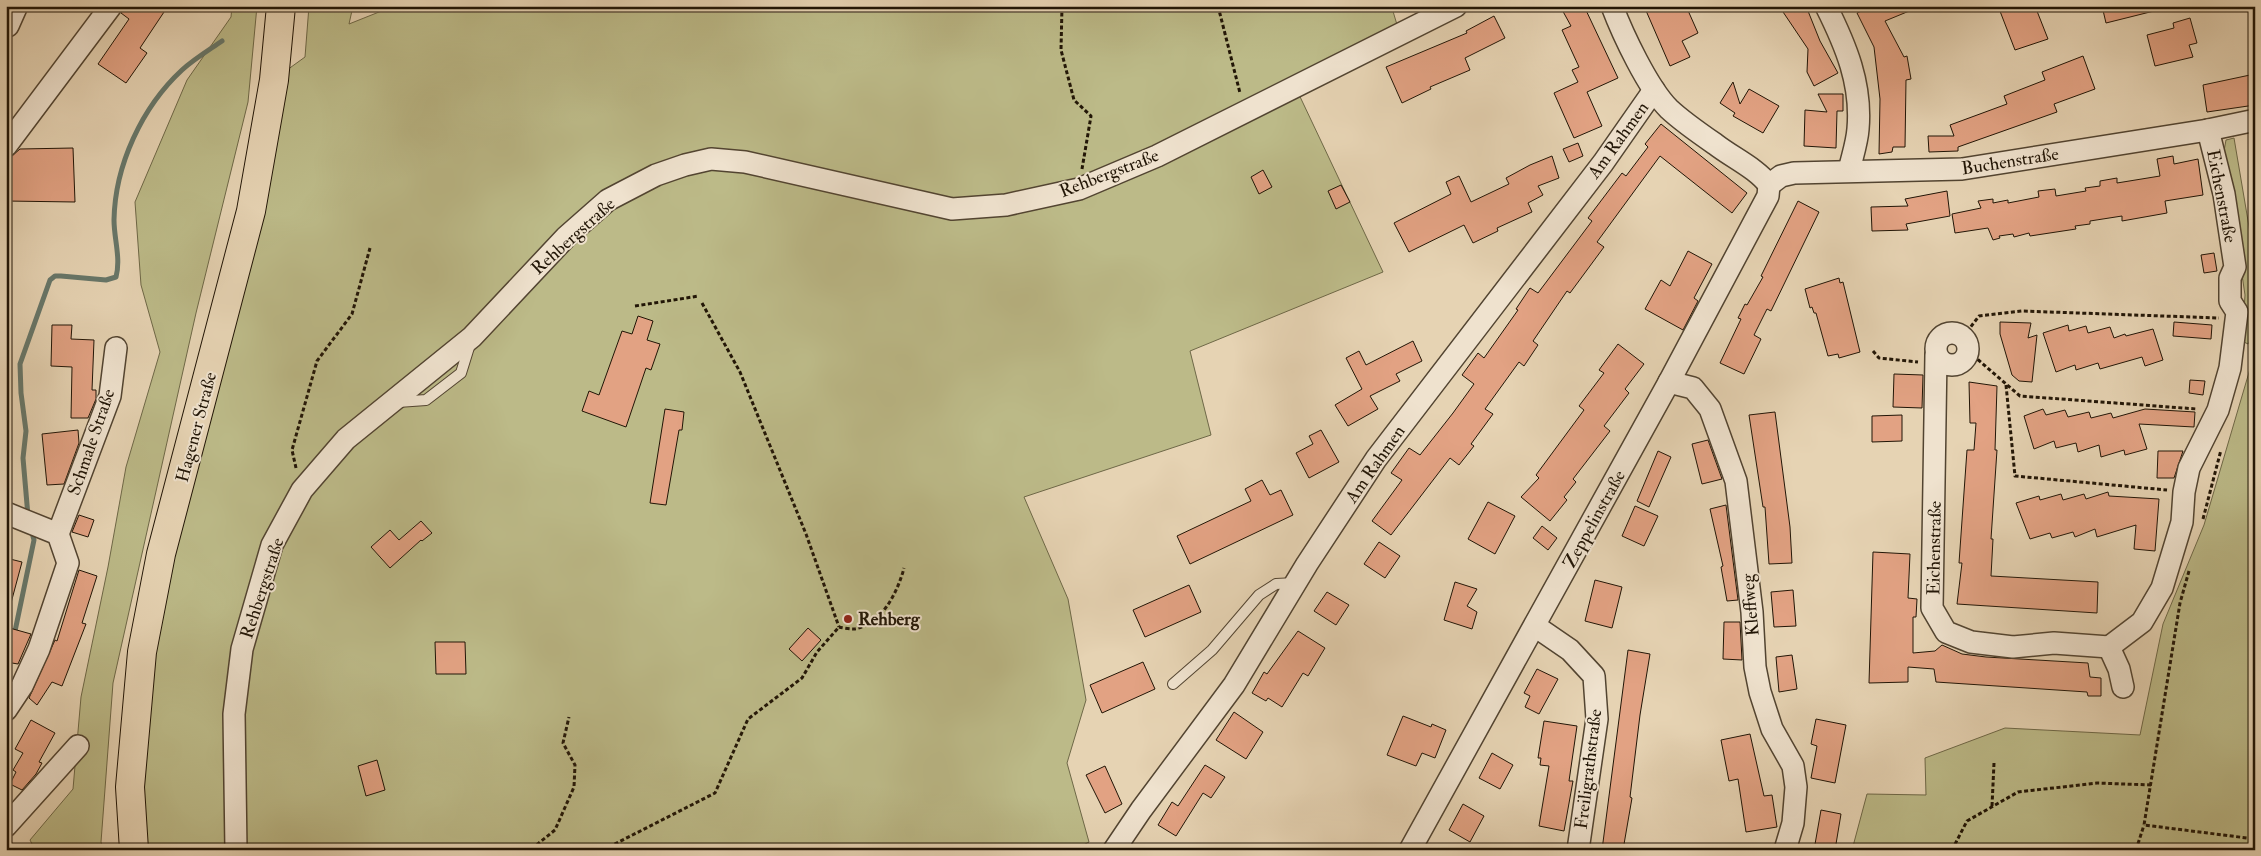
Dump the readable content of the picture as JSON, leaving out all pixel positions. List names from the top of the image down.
{
  "streets": {
    "main road": ["Hagener Straße"],
    "street": [
      "Am Rahmen",
      "Buchenstraße",
      "Rehbergstraße",
      "Eichenstraße",
      "Schmale Straße",
      "Zeppelinstraße",
      "Kleffweg",
      "Freiligrathstraße"
    ]
  },
  "crossings": [
    ["Buchenstraße", "Eichenstraße"],
    ["Buchenstraße", "Zeppelinstraße"],
    ["Zeppelinstraße", "Kleffweg"],
    ["Zeppelinstraße", "Freiligrathstraße"]
  ],
  "places": ["Rehberg"]
}
